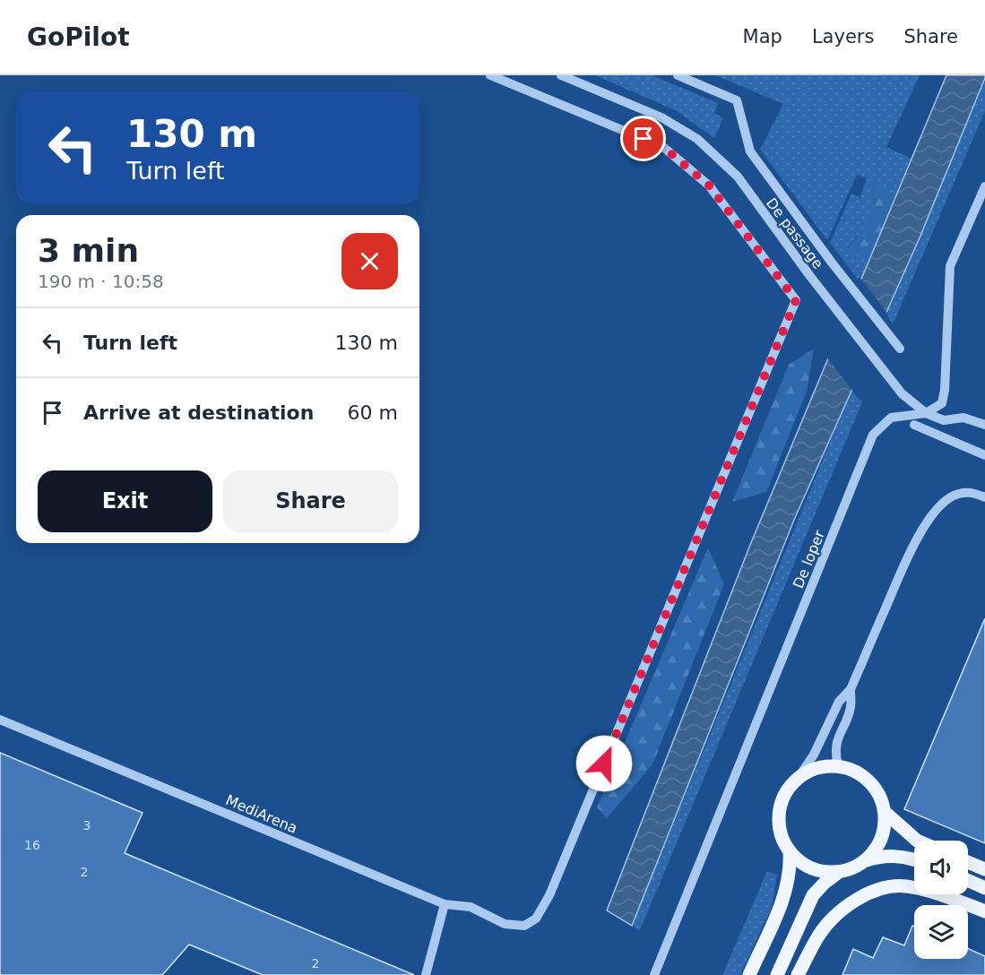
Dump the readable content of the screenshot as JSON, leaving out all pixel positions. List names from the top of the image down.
{
  "streets": {
    "street": ["De passage", "De loper", "MediArena"]
  },
  "crossings": [
    ["De passage", "De loper"]
  ],
  "house_numbers": [
    "3",
    "16",
    "2",
    "2"
  ],
  "page": {
    "header": "GoPilot",
    "nav": ["Map", "Layers", "Share"],
    "turn": ["130 m", "Turn left"],
    "heading": ["3 min", "190 m · 10:58"],
    "list": [
      {
        "name": "Turn left",
        "value": "130 m"
      },
      {
        "name": "Arrive at destination",
        "value": "60 m"
      }
    ],
    "buttons": ["Exit", "Share"]
  }
}
